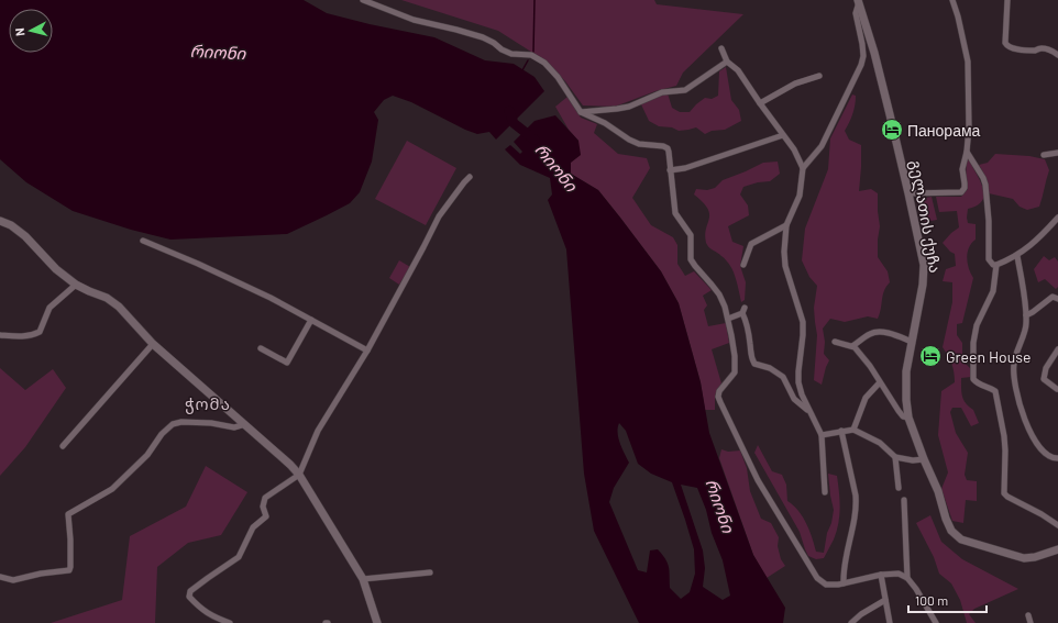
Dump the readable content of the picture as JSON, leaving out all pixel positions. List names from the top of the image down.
{
  "streets": {
    "main road": ["გელათის ქუჩა"]
  },
  "districts": ["ჭომა"],
  "water": ["რიონი"],
  "places": {
    "hotel": ["Панорама", "Green House"]
  },
  "scale_bar": "100 m",
  "north": "left"
}
